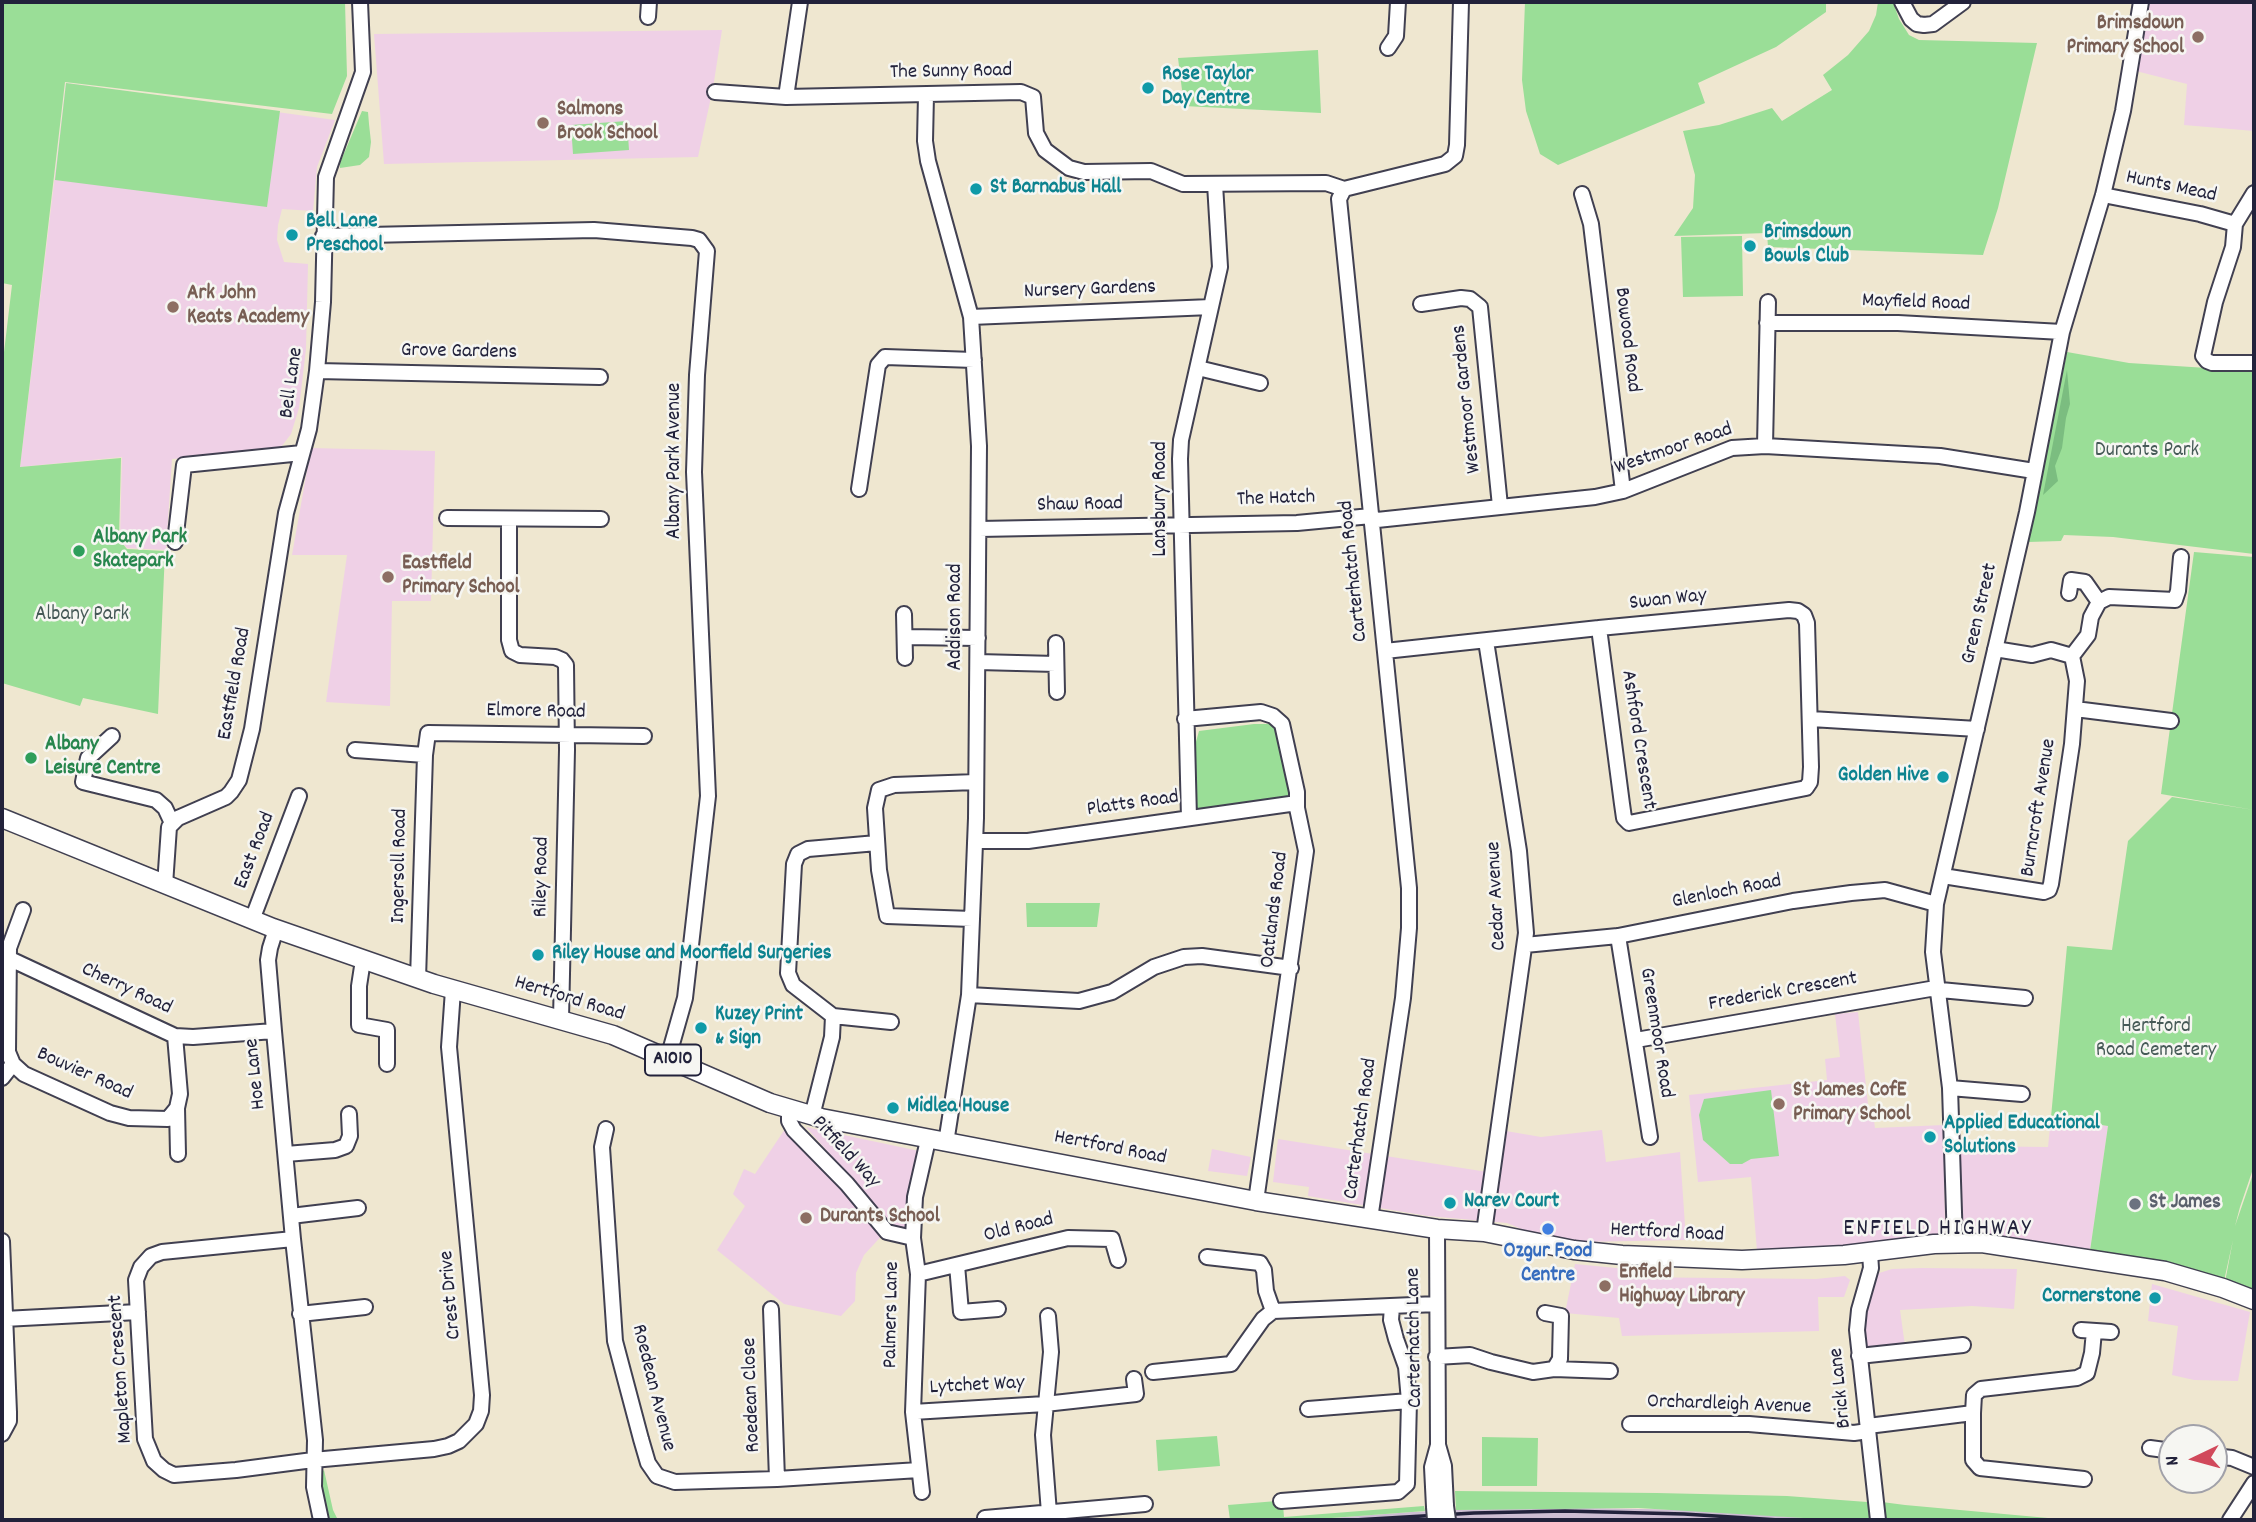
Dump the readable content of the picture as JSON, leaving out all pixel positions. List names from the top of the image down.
{
  "streets": {
    "main road": ["Hertford Road", "A1010"],
    "street": [
      "The Sunny Road",
      "Hunts Mead",
      "Nursery Gardens",
      "Mayfield Road",
      "Bowood Road",
      "Grove Gardens",
      "Bell Lane",
      "Westmoor Gardens",
      "Westmoor Road",
      "Albany Park Avenue",
      "Lansbury Road",
      "The Hatch",
      "Shaw Road",
      "Carterhatch Road",
      "Swan Way",
      "Green Street",
      "Addison Road",
      "Eastfield Road",
      "Elmore Road",
      "Ashford Crescent",
      "Platts Road",
      "Burncroft Avenue",
      "East Road",
      "Ingersoll Road",
      "Riley Road",
      "Glenloch Road",
      "Cedar Avenue",
      "Oatlands Road",
      "Cherry Road",
      "Frederick Crescent",
      "Greenmoor Road",
      "Hoe Lane",
      "Bouvier Road",
      "Pitfield Way",
      "Old Road",
      "Crest Drive",
      "Palmers Lane",
      "Carterhatch Lane",
      "Mapleton Crescent",
      "Lytchet Way",
      "Roedean Avenue",
      "Brick Lane",
      "Roedean Close",
      "Orchardleigh Avenue"
    ]
  },
  "crossings": [
    ["The Sunny Road", "Lansbury Road"],
    ["The Sunny Road", "Carterhatch Road"],
    ["The Sunny Road", "Addison Road"],
    ["Hunts Mead", "Green Street"],
    ["Nursery Gardens", "Lansbury Road"],
    ["Nursery Gardens", "Addison Road"],
    ["Mayfield Road", "Green Street"],
    ["Bowood Road", "Westmoor Road"],
    ["Grove Gardens", "Bell Lane"],
    ["Bell Lane", "Albany Park Avenue"],
    ["Bell Lane", "Eastfield Road"],
    ["Westmoor Gardens", "Westmoor Road"],
    ["Westmoor Road", "The Hatch"],
    ["Westmoor Road", "Carterhatch Road"],
    ["Westmoor Road", "Green Street"],
    ["Albany Park Avenue", "Hertford Road"],
    ["Lansbury Road", "The Hatch"],
    ["Lansbury Road", "Shaw Road"],
    ["Lansbury Road", "Platts Road"],
    ["Lansbury Road", "Oatlands Road"],
    ["The Hatch", "Shaw Road"],
    ["The Hatch", "Carterhatch Road"],
    ["Shaw Road", "Addison Road"],
    ["Carterhatch Road", "Swan Way"],
    ["Carterhatch Road", "Hertford Road"],
    ["Swan Way", "Ashford Crescent"],
    ["Swan Way", "Cedar Avenue"],
    ["Green Street", "Burncroft Avenue"],
    ["Green Street", "Glenloch Road"],
    ["Green Street", "Frederick Crescent"],
    ["Green Street", "Hertford Road"],
    ["Addison Road", "Platts Road"],
    ["Addison Road", "Hertford Road"],
    ["Elmore Road", "Ingersoll Road"],
    ["Elmore Road", "Riley Road"],
    ["Platts Road", "Oatlands Road"],
    ["East Road", "Hertford Road"],
    ["Ingersoll Road", "Hertford Road"],
    ["Riley Road", "Hertford Road"],
    ["Glenloch Road", "Cedar Avenue"],
    ["Glenloch Road", "Greenmoor Road"],
    ["Cedar Avenue", "Hertford Road"],
    ["Oatlands Road", "Hertford Road"],
    ["Cherry Road", "Hoe Lane"],
    ["Cherry Road", "Bouvier Road"],
    ["Frederick Crescent", "Greenmoor Road"],
    ["Hertford Road", "Hoe Lane"],
    ["Hertford Road", "Pitfield Way"],
    ["Hertford Road", "Crest Drive"],
    ["Hertford Road", "Palmers Lane"],
    ["Hertford Road", "Carterhatch Lane"],
    ["Hertford Road", "Brick Lane"],
    ["Hoe Lane", "Crest Drive"],
    ["Hoe Lane", "Mapleton Crescent"],
    ["Pitfield Way", "Palmers Lane"],
    ["Old Road", "Palmers Lane"],
    ["Crest Drive", "Mapleton Crescent"],
    ["Palmers Lane", "Lytchet Way"],
    ["Palmers Lane", "Roedean Avenue"],
    ["Roedean Avenue", "Roedean Close"],
    ["Brick Lane", "Orchardleigh Avenue"]
  ],
  "districts": ["ENFIELD HIGHWAY"],
  "parks": ["Durants Park", "Albany Park", "Hertford Road Cemetery"],
  "places": [
    "Brimsdown Primary School",
    "Rose Taylor Day Centre",
    "Salmons Brook School",
    "St Barnabus Hall",
    "Bell Lane Preschool",
    "Brimsdown Bowls Club",
    "Ark John Keats Academy",
    "Albany Park Skatepark",
    "Eastfield Primary School",
    "Albany Leisure Centre",
    "Golden Hive",
    "Riley House and Moorfield Surgeries",
    "Kuzey Print & Sign",
    "St James CofE Primary School",
    "Midlea House",
    "Applied Educational Solutions",
    "Narev Court",
    "St James",
    "Durants School",
    "Ozgur Food Centre",
    "Enfield Highway Library",
    "Cornerstone"
  ],
  "north": "left"
}
